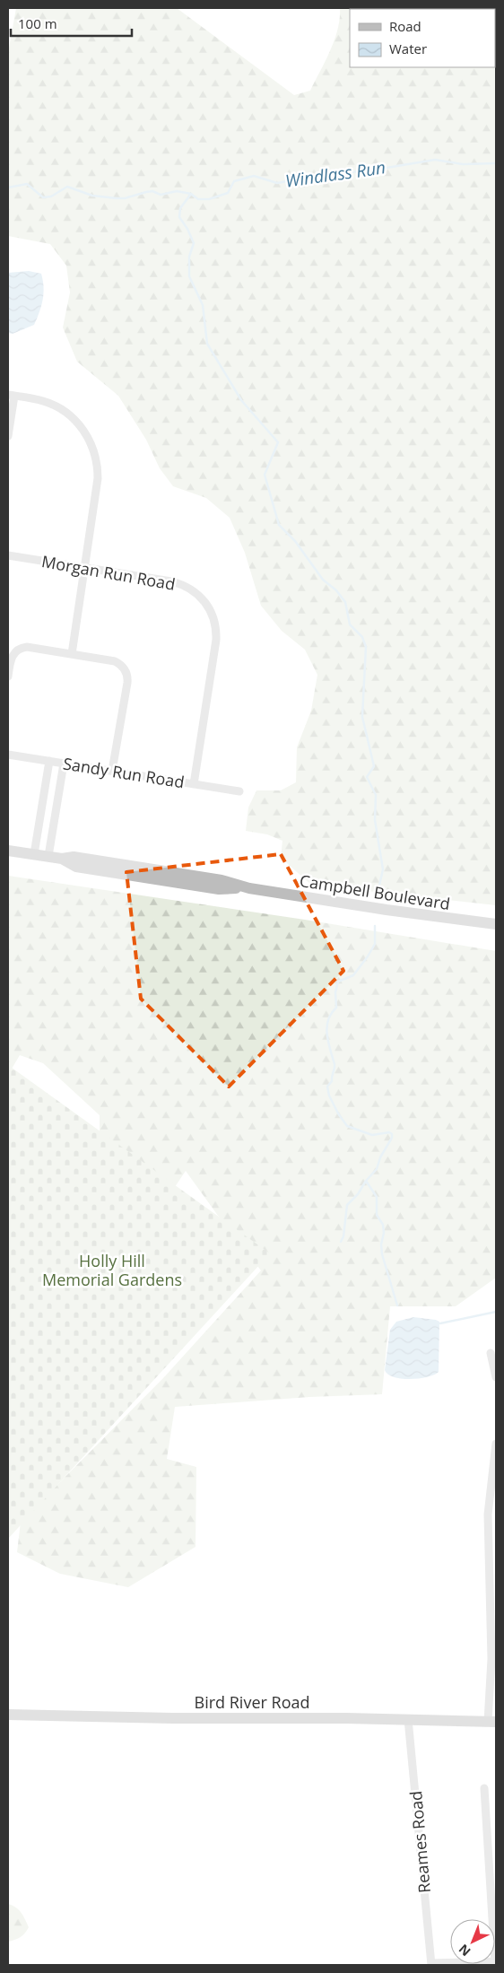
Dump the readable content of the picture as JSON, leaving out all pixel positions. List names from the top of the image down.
{
  "streets": {
    "street": [
      "Morgan Run Road",
      "Sandy Run Road",
      "Campbell Boulevard",
      "Bird River Road",
      "Reames Road"
    ]
  },
  "crossings": [
    ["Morgan Run Road", "Sandy Run Road"],
    ["Bird River Road", "Reames Road"]
  ],
  "water": ["Windlass Run"],
  "parks": ["Holly Hill Memorial Gardens"],
  "legend": ["Road", "Water"],
  "scale_bar": "100 m",
  "north": "bottom left"
}
